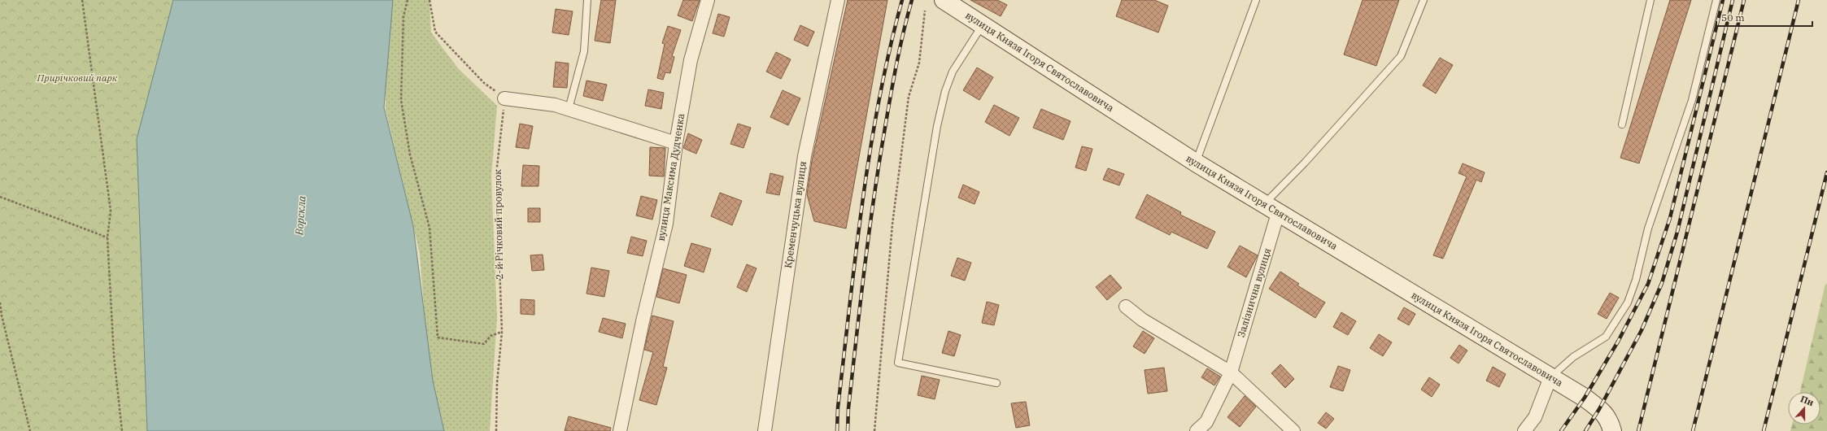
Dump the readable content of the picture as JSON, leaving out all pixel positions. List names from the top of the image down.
{
  "streets": {
    "street": [
      "вулиця Князя Ігоря Святославовича",
      "вулиця Максима Дудченка",
      "Кременчуцька вулиця",
      "Залізнична вулиця"
    ],
    "path": ["2-й Річковий провулок"]
  },
  "crossings": [
    ["вулиця Князя Ігоря Святославовича", "Залізнична вулиця"]
  ],
  "water": ["Ворскла"],
  "parks": ["Прирічковий парк"],
  "scale_bar": "50 m",
  "north": "top"
}
